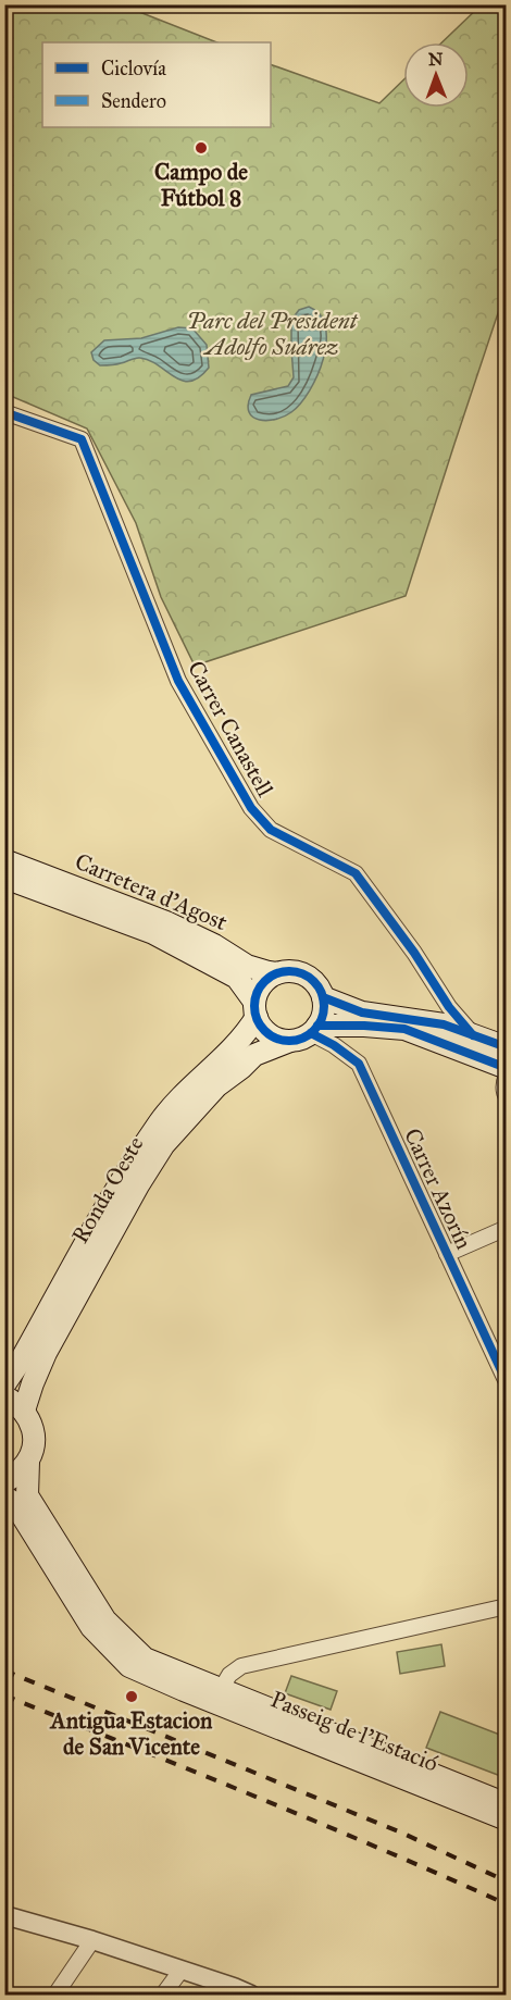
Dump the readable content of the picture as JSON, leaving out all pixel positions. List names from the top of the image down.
{
  "streets": {
    "main road": ["Carretera d'Agost", "Ronda Oeste", "Passeig de l'Estació"],
    "street": ["Carrer Canastell", "Carrer Azorín"]
  },
  "crossings": [
    ["Carretera d'Agost", "Carrer Azorín"],
    ["Carretera d'Agost", "Ronda Oeste"],
    ["Carrer Azorín", "Ronda Oeste"]
  ],
  "parks": ["Parc del President Adolfo Suárez"],
  "places": ["Campo de Fútbol 8", "Antigua Estacion de San Vicente"],
  "legend": ["Ciclovía", "Sendero"],
  "north": "top"
}
